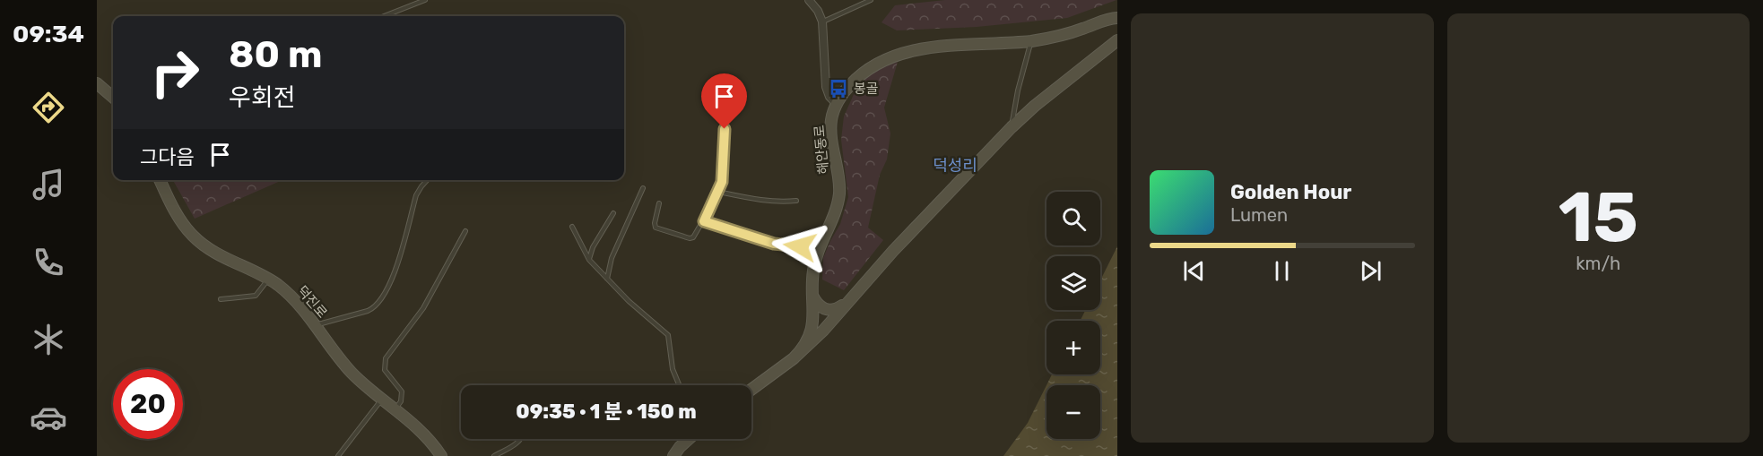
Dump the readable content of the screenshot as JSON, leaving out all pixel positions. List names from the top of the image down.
{
  "streets": {
    "street": ["해안동로", "덕진로"]
  },
  "districts": ["덕성리"],
  "places": {
    "bus stop": ["봉골"]
  },
  "page": {
    "tabs": "09:34",
    "tile": ["15", "km/h"],
    "turn": ["80 m", "우회전"],
    "then": "그다음",
    "song": ["Golden Hour", "Lumen"],
    "map_buttons": ["+", "−"],
    "limit": "20",
    "trip": "09:35 · 1 분 · 150 m"
  }
}
